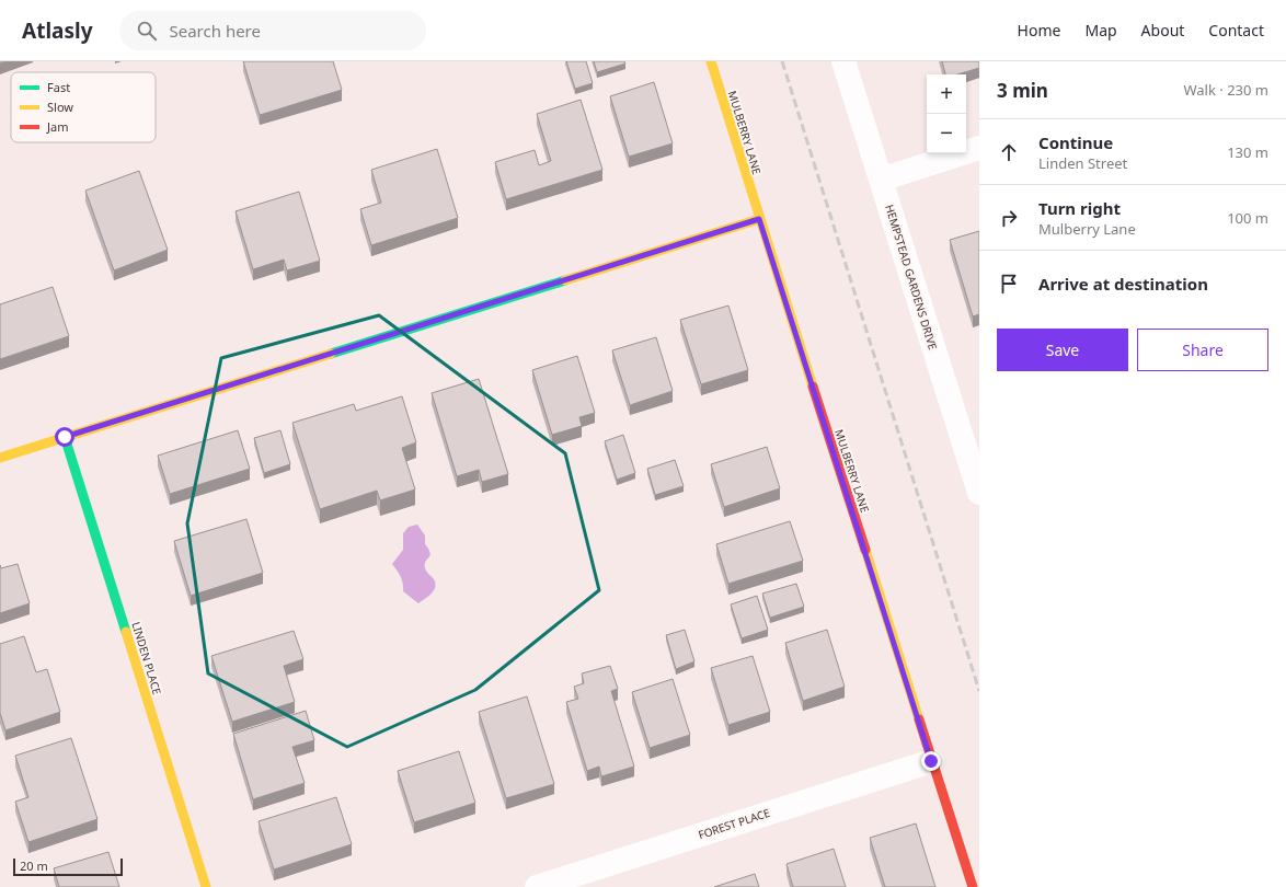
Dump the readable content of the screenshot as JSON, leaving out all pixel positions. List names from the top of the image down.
{
  "streets": {
    "street": [
      "MULBERRY LANE",
      "HEMPSTEAD GARDENS DRIVE",
      "LINDEN PLACE",
      "FOREST PLACE"
    ]
  },
  "crossings": [
    ["MULBERRY LANE", "FOREST PLACE"]
  ],
  "legend": ["Fast", "Slow", "Jam"],
  "scale_bar": "20 m",
  "page": {
    "header": "Atlasly",
    "search": "Search here",
    "nav": [
      "Home",
      "Map",
      "About",
      "Contact"
    ],
    "heading": ["3 min", "Walk · 230 m"],
    "map_buttons": ["+", "−"],
    "list": [
      ["Continue", "Linden Street", "130 m"],
      ["Turn right", "Mulberry Lane", "100 m"],
      "Arrive at destination"
    ],
    "buttons": ["Save", "Share"],
    "scale": "20 m"
  }
}
